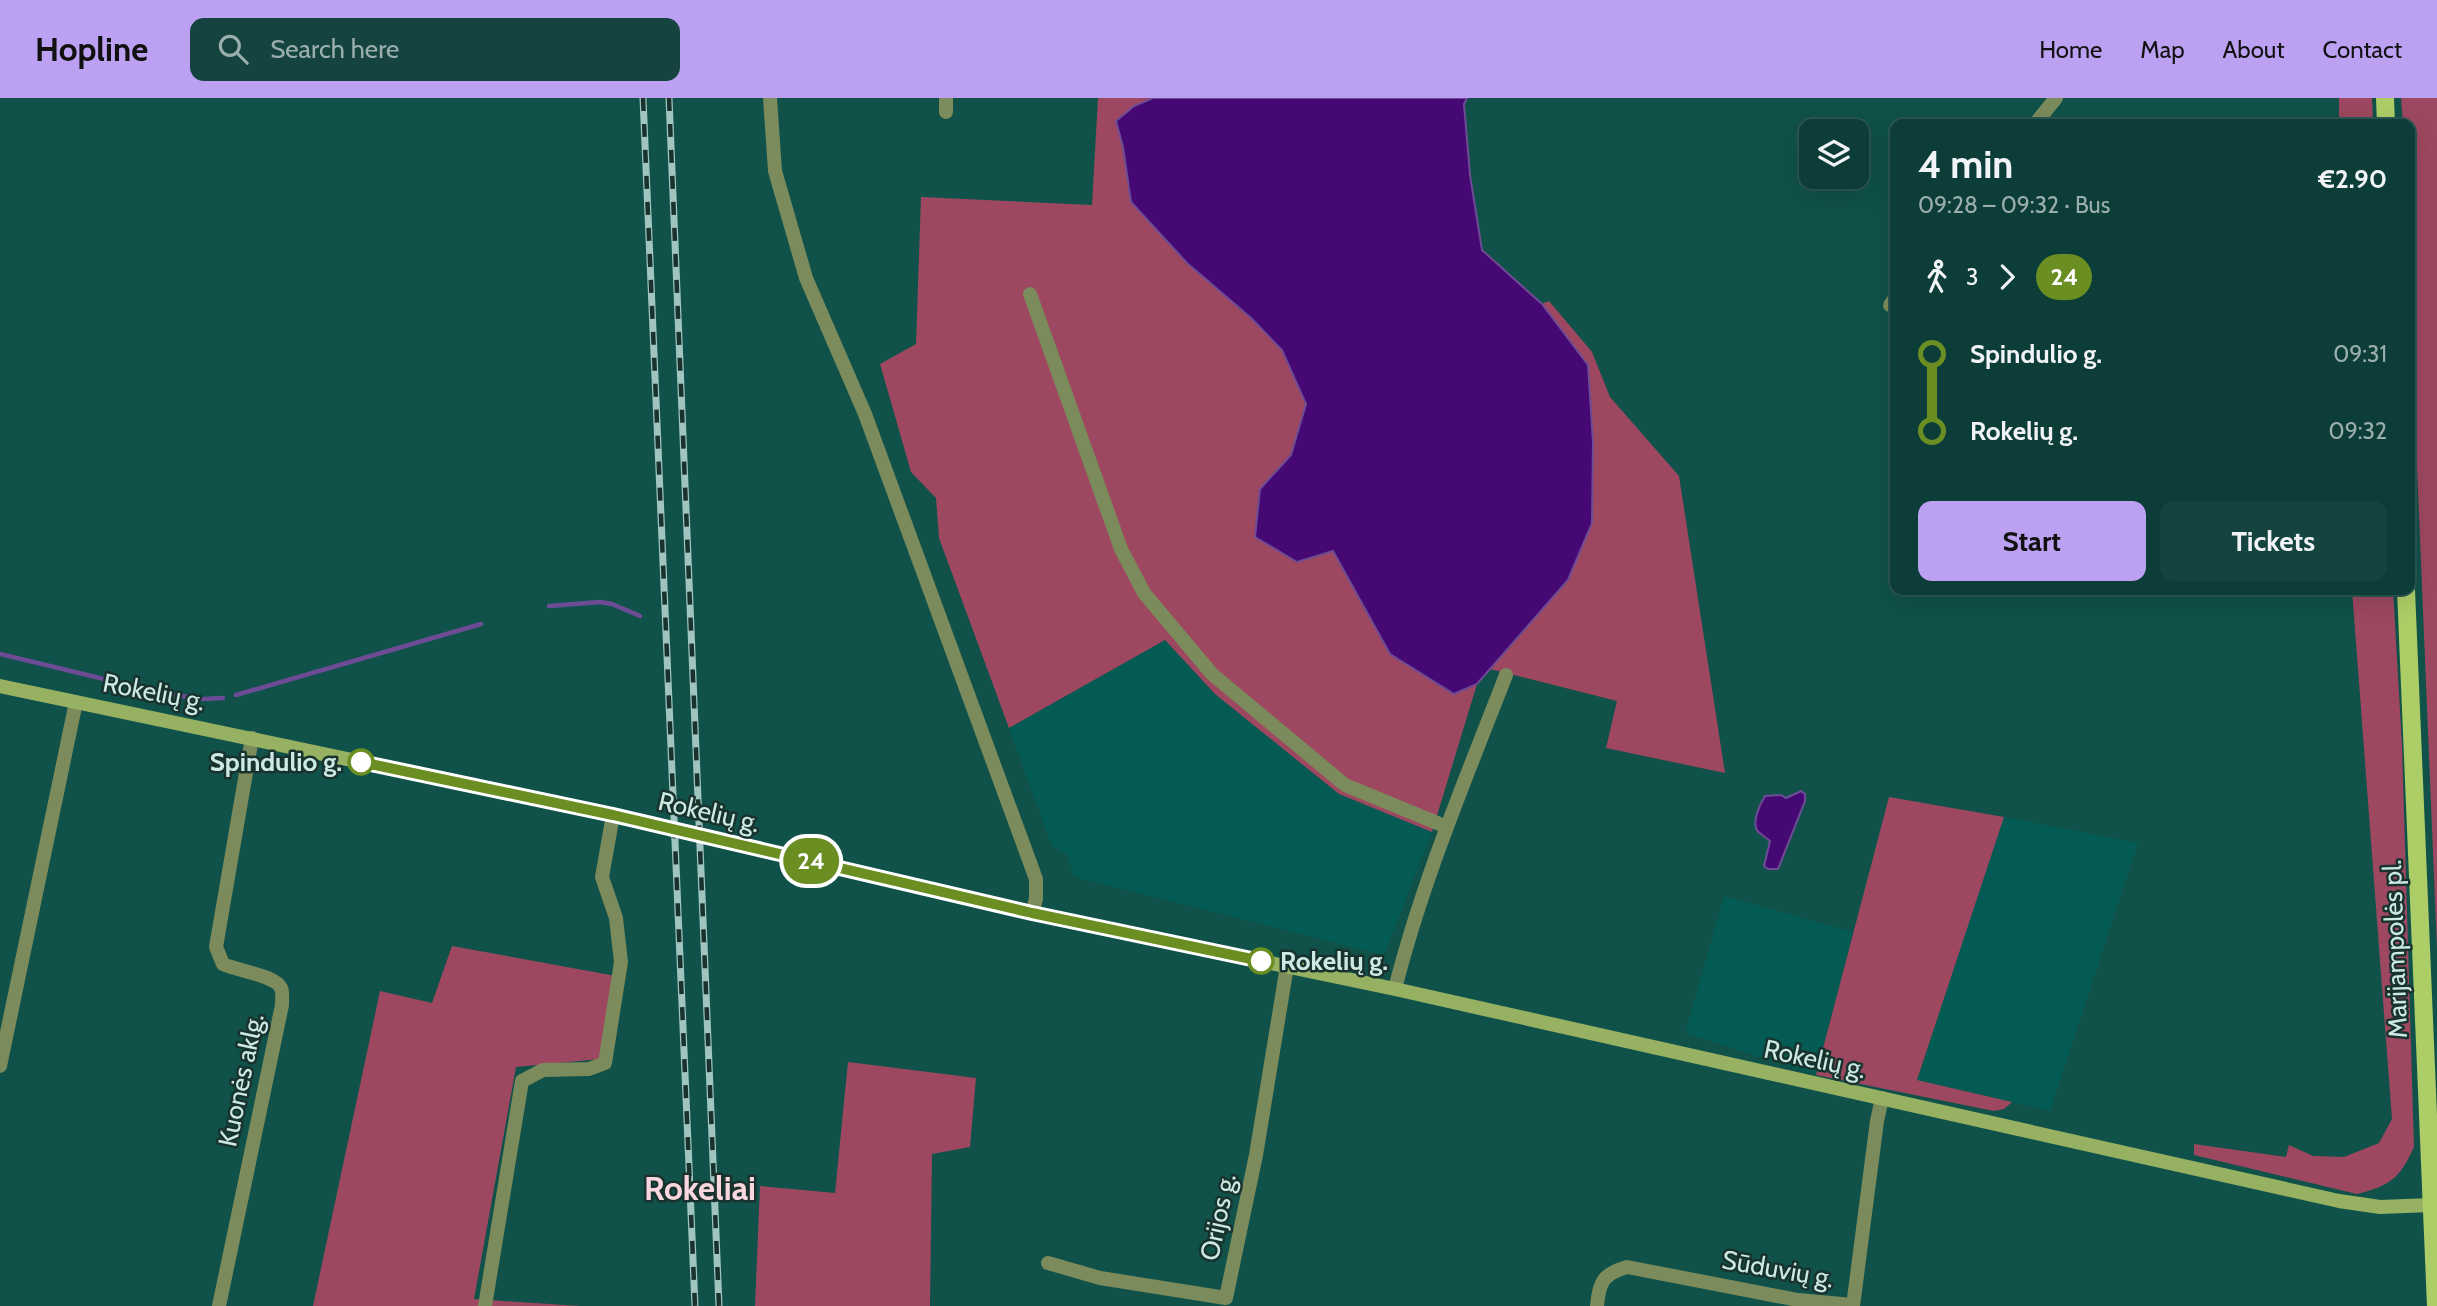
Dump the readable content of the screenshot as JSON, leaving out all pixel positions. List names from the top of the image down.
{
  "streets": {
    "main road": ["Rokelių g.", "Marijampolės pl."],
    "street": ["Kuonės aklg.", "Orijos g.", "Sūduvių g."]
  },
  "crossings": [
    ["Rokelių g.", "Marijampolės pl."],
    ["Rokelių g.", "Kuonės aklg."],
    ["Rokelių g.", "Orijos g."],
    ["Rokelių g.", "Sūduvių g."]
  ],
  "districts": ["Rokeliai"],
  "places": ["Spindulio g.", "Rokelių g."],
  "lines": ["bus line 24"],
  "page": {
    "header": "Hopline",
    "search": "Search here",
    "nav": [
      "Home",
      "Map",
      "About",
      "Contact"
    ],
    "on_map": "24",
    "heading": ["4 min", "09:28 – 09:32 · Bus", "€2.90"],
    "legs": ["3", "24"],
    "list": [
      {
        "name": "Spindulio g.",
        "value": "09:31"
      },
      {
        "name": "Rokelių g.",
        "value": "09:32"
      }
    ],
    "buttons": ["Start", "Tickets"]
  }
}
